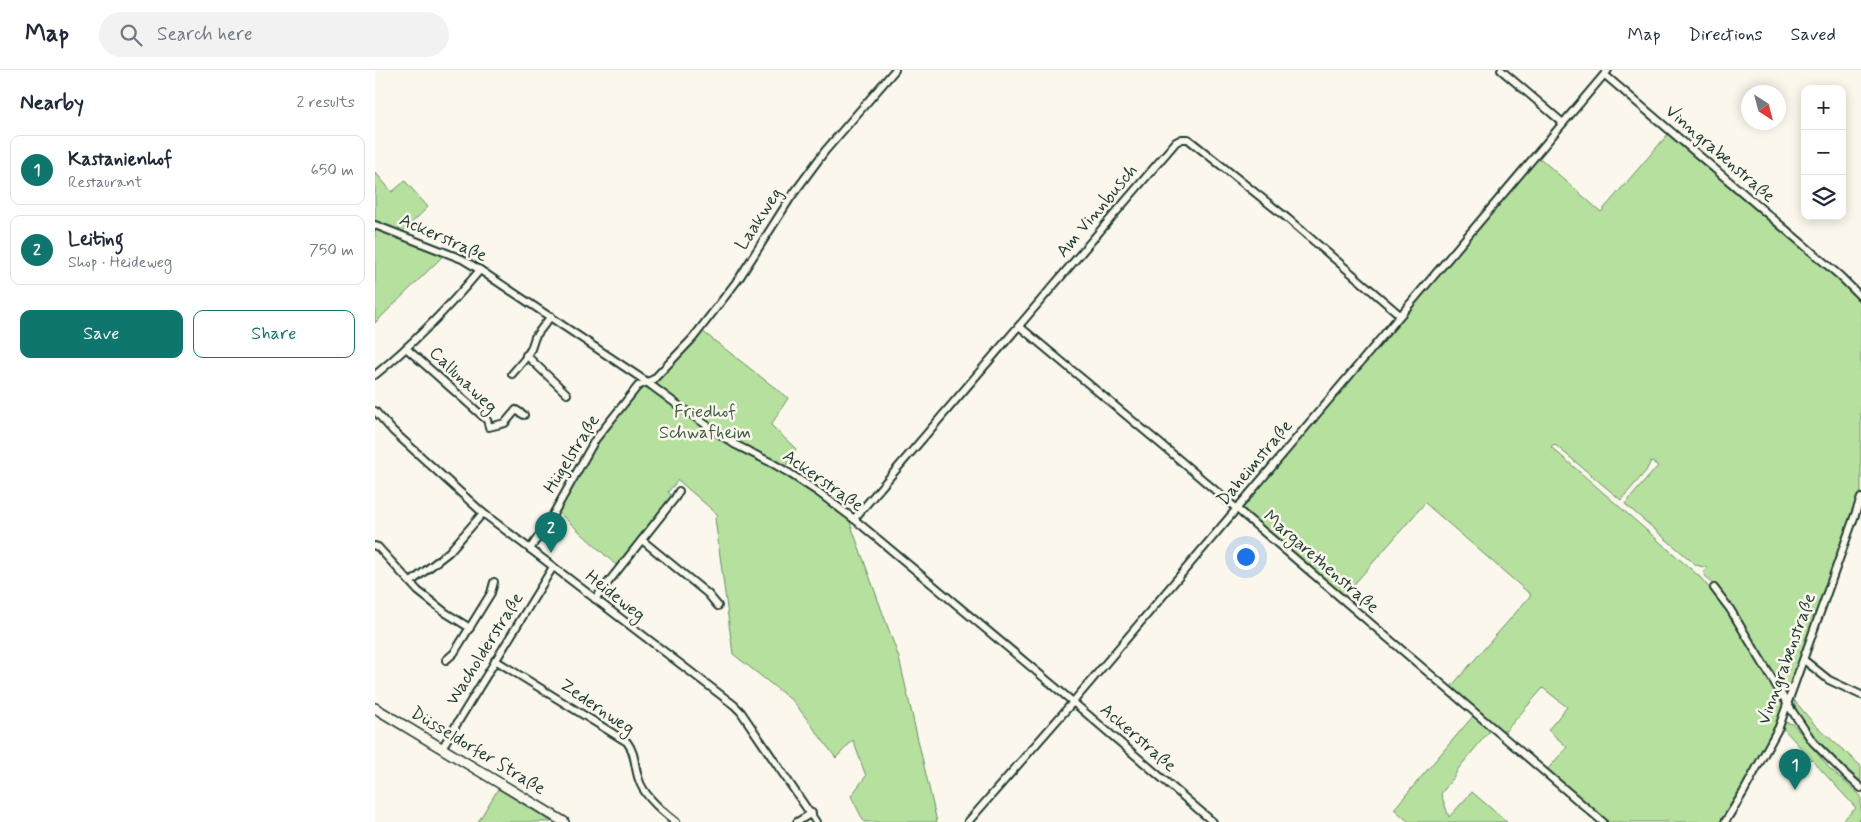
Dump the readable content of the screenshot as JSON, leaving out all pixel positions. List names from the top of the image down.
{
  "streets": {
    "main road": ["Düsseldorfer Straße"],
    "street": [
      "Vinngrabenstraße",
      "Am Vinnbusch",
      "Laakweg",
      "Ackerstraße",
      "Callunaweg",
      "Hügelstraße",
      "Daheimstraße",
      "Margarethenstraße",
      "Heideweg",
      "Wacholderstraße",
      "Zedernweg"
    ]
  },
  "crossings": [
    ["Vinngrabenstraße", "Daheimstraße"],
    ["Am Vinnbusch", "Ackerstraße"],
    ["Am Vinnbusch", "Daheimstraße"],
    ["Am Vinnbusch", "Margarethenstraße"],
    ["Laakweg", "Ackerstraße"],
    ["Laakweg", "Hügelstraße"],
    ["Ackerstraße", "Hügelstraße"],
    ["Ackerstraße", "Daheimstraße"],
    ["Hügelstraße", "Heideweg"],
    ["Daheimstraße", "Margarethenstraße"],
    ["Heideweg", "Wacholderstraße"],
    ["Wacholderstraße", "Zedernweg"],
    ["Wacholderstraße", "Düsseldorfer Straße"]
  ],
  "parks": ["Friedhof Schwafheim"],
  "north": "bottom right",
  "page": {
    "header": "Map",
    "search": "Search here",
    "nav": ["Map", "Directions", "Saved"],
    "heading": ["Nearby", "2 results"],
    "map_buttons": ["+", "−"],
    "list": [
      {
        "mark": "1",
        "name": "Kastanienhof",
        "note": "Restaurant",
        "value": "650 m"
      },
      {
        "mark": "2",
        "name": "Leiting",
        "note": "Shop · Heideweg",
        "value": "750 m"
      }
    ],
    "buttons": ["Save", "Share"],
    "pins": ["2", "1"]
  }
}
